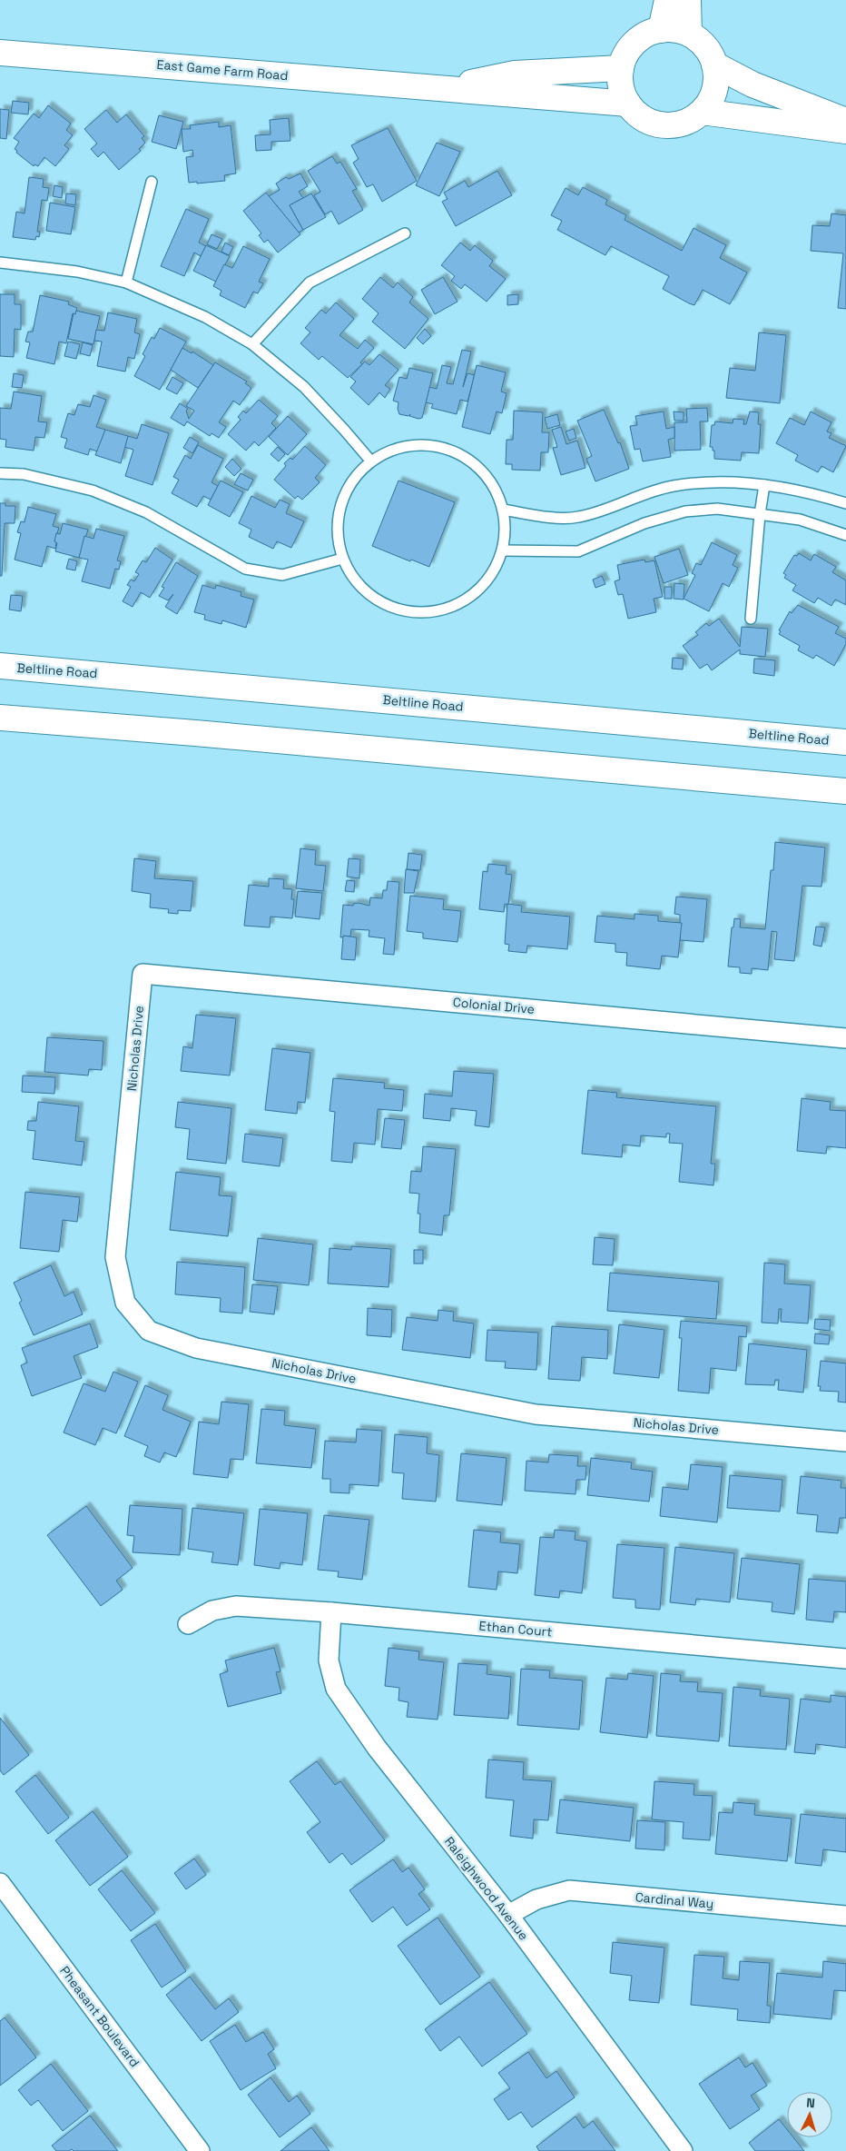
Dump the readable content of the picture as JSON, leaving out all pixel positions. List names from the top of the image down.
{
  "streets": {
    "main road": ["East Game Farm Road", "Beltline Road"],
    "street": [
      "Colonial Drive",
      "Nicholas Drive",
      "Ethan Court",
      "Raleighwood Avenue",
      "Cardinal Way",
      "Pheasant Boulevard"
    ]
  },
  "crossings": [
    ["Colonial Drive", "Nicholas Drive"],
    ["Ethan Court", "Raleighwood Avenue"],
    ["Raleighwood Avenue", "Cardinal Way"]
  ],
  "north": "top"
}
